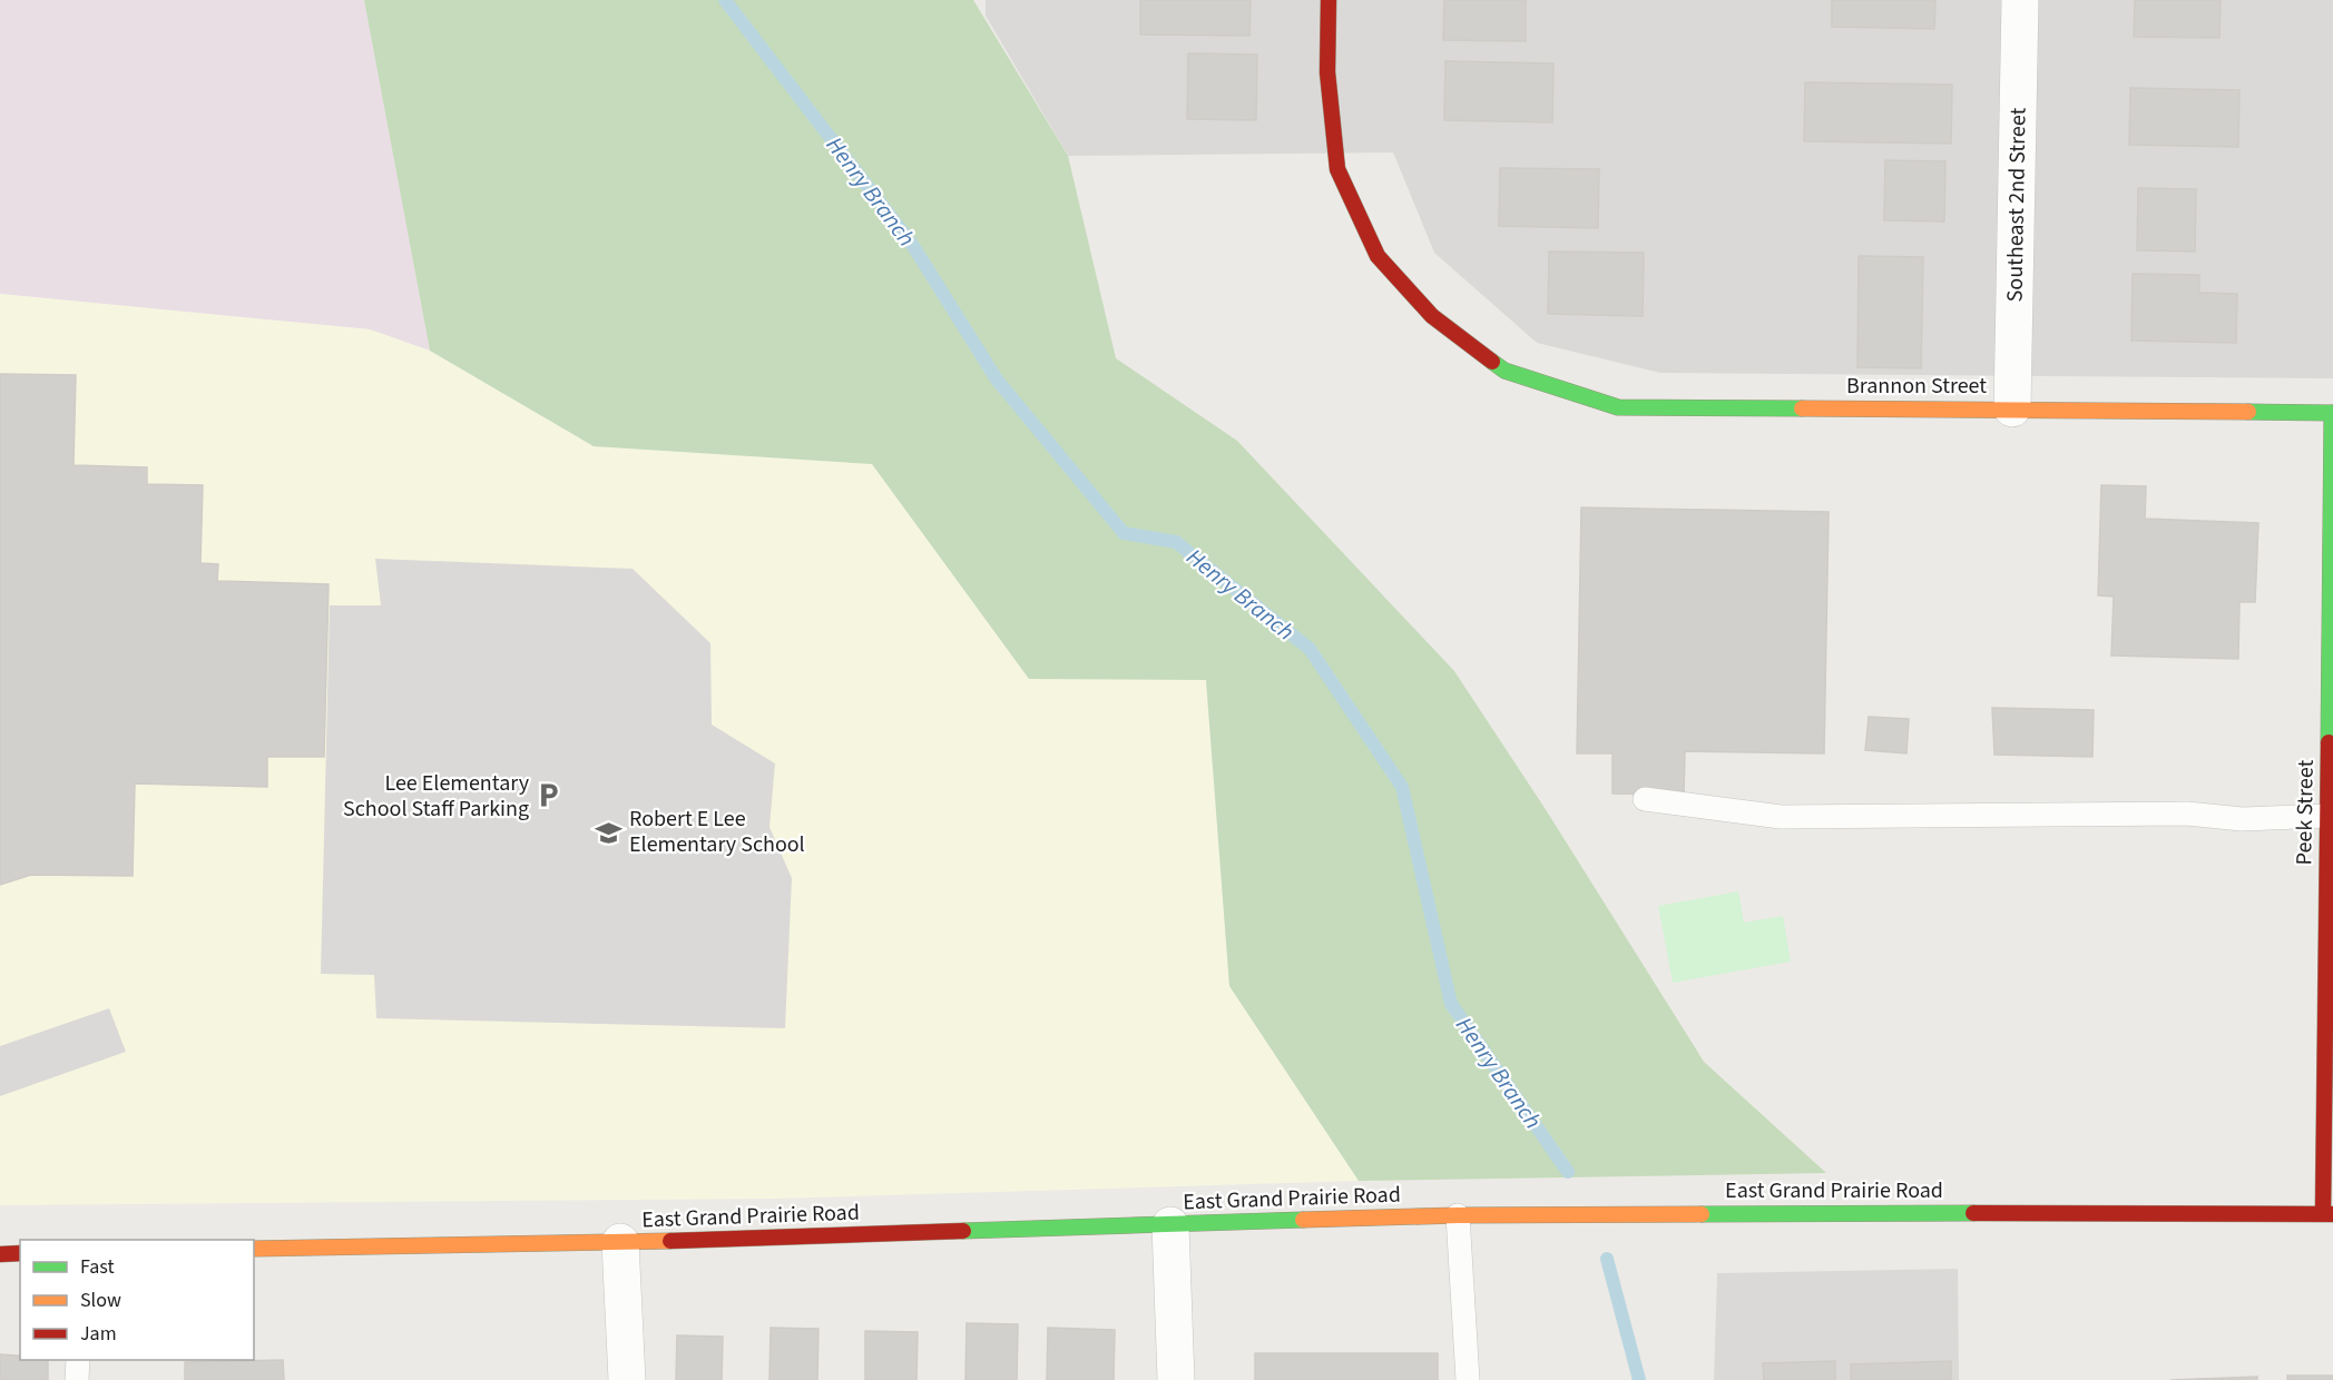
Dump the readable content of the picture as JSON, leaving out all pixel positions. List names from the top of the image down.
{
  "streets": {
    "street": [
      "Southeast 2nd Street",
      "Brannon Street",
      "Peek Street",
      "East Grand Prairie Road"
    ]
  },
  "crossings": [
    ["Southeast 2nd Street", "Brannon Street"],
    ["Brannon Street", "Peek Street"],
    ["Peek Street", "East Grand Prairie Road"]
  ],
  "water": ["Henry Branch"],
  "places": {
    "parking": ["Lee Elementary School Staff Parking"],
    "school or university": ["Robert E Lee Elementary School"]
  },
  "legend": ["Fast", "Slow", "Jam"]
}
